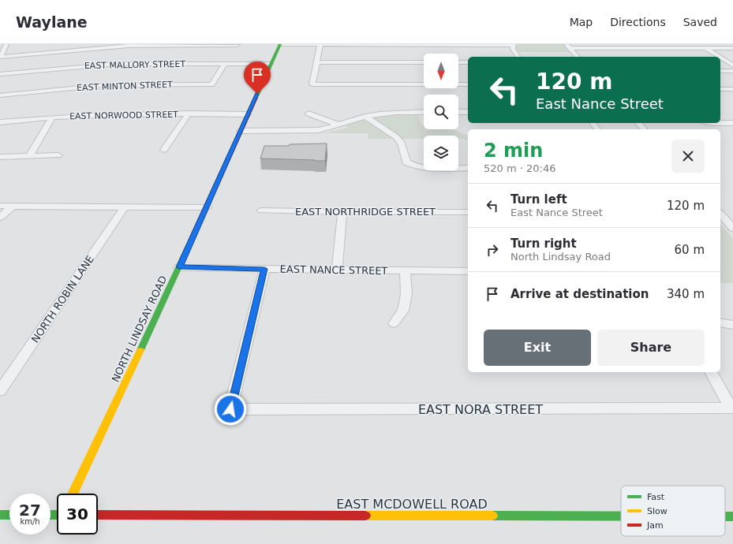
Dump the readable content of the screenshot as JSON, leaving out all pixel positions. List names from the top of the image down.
{
  "streets": {
    "main road": ["NORTH LINDSAY ROAD", "EAST MCDOWELL ROAD"],
    "street": [
      "EAST MALLORY STREET",
      "EAST MINTON STREET",
      "EAST NORWOOD STREET",
      "EAST NORTHRIDGE STREET",
      "EAST NANCE STREET",
      "NORTH ROBIN LANE",
      "EAST NORA STREET"
    ]
  },
  "crossings": [
    ["EAST MALLORY STREET", "EAST MINTON STREET"],
    ["EAST MALLORY STREET", "NORTH LINDSAY ROAD"],
    ["EAST NORWOOD STREET", "NORTH LINDSAY ROAD"],
    ["EAST NANCE STREET", "NORTH LINDSAY ROAD"],
    ["EAST NANCE STREET", "EAST NORA STREET"]
  ],
  "legend": ["Fast", "Slow", "Jam"],
  "north": "bottom",
  "page": {
    "header": "Waylane",
    "nav": ["Map", "Directions", "Saved"],
    "turn": ["120 m", "East Nance Street"],
    "heading": ["2 min", "520 m · 20:46"],
    "list": [
      {
        "name": "Turn left",
        "note": "East Nance Street",
        "value": "120 m"
      },
      {
        "name": "Turn right",
        "note": "North Lindsay Road",
        "value": "60 m"
      },
      {
        "name": "Arrive at destination",
        "value": "340 m"
      }
    ],
    "buttons": ["Exit", "Share"],
    "speed": "27 km/h",
    "limit": "30"
  }
}
